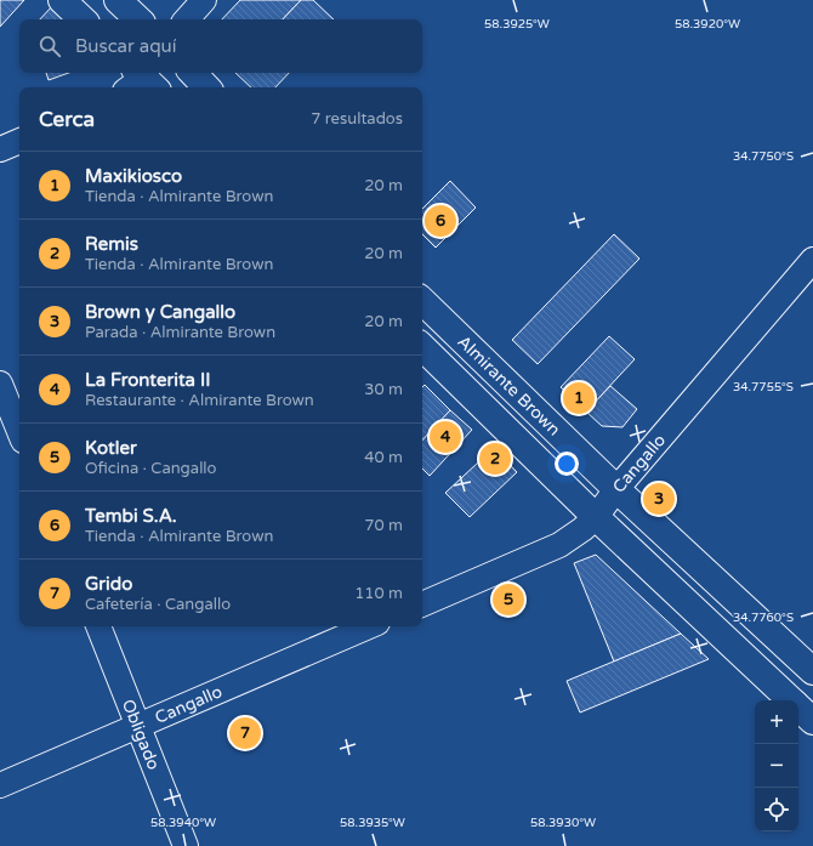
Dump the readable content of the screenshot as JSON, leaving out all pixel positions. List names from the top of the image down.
{
  "streets": {
    "main road": ["Almirante Brown"],
    "street": ["Cangallo", "Obligado"]
  },
  "crossings": [
    ["Almirante Brown", "Cangallo"],
    ["Cangallo", "Obligado"]
  ],
  "page": {
    "search": "Buscar aquí",
    "heading": ["Cerca", "7 resultados"],
    "list": [
      {
        "mark": "1",
        "name": "Maxikiosco",
        "note": "Tienda · Almirante Brown",
        "value": "20 m"
      },
      {
        "mark": "2",
        "name": "Remis",
        "note": "Tienda · Almirante Brown",
        "value": "20 m"
      },
      {
        "mark": "3",
        "name": "Brown y Cangallo",
        "note": "Parada · Almirante Brown",
        "value": "20 m"
      },
      {
        "mark": "4",
        "name": "La Fronterita II",
        "note": "Restaurante · Almirante Brown",
        "value": "30 m"
      },
      {
        "mark": "5",
        "name": "Kotler",
        "note": "Oficina · Cangallo",
        "value": "40 m"
      },
      {
        "mark": "6",
        "name": "Tembi S.A.",
        "note": "Tienda · Almirante Brown",
        "value": "70 m"
      },
      {
        "mark": "7",
        "name": "Grido",
        "note": "Cafetería · Cangallo",
        "value": "110 m"
      }
    ],
    "pins": [
      "6",
      "1",
      "4",
      "2",
      "3",
      "5",
      "7"
    ],
    "map_buttons": ["+", "−"]
  },
  "coordinates": [
    "58.3925°W",
    "58.3920°W",
    "34.7750°S",
    "34.7755°S",
    "34.7760°S",
    "58.3940°W",
    "58.3935°W",
    "58.3930°W"
  ]
}
